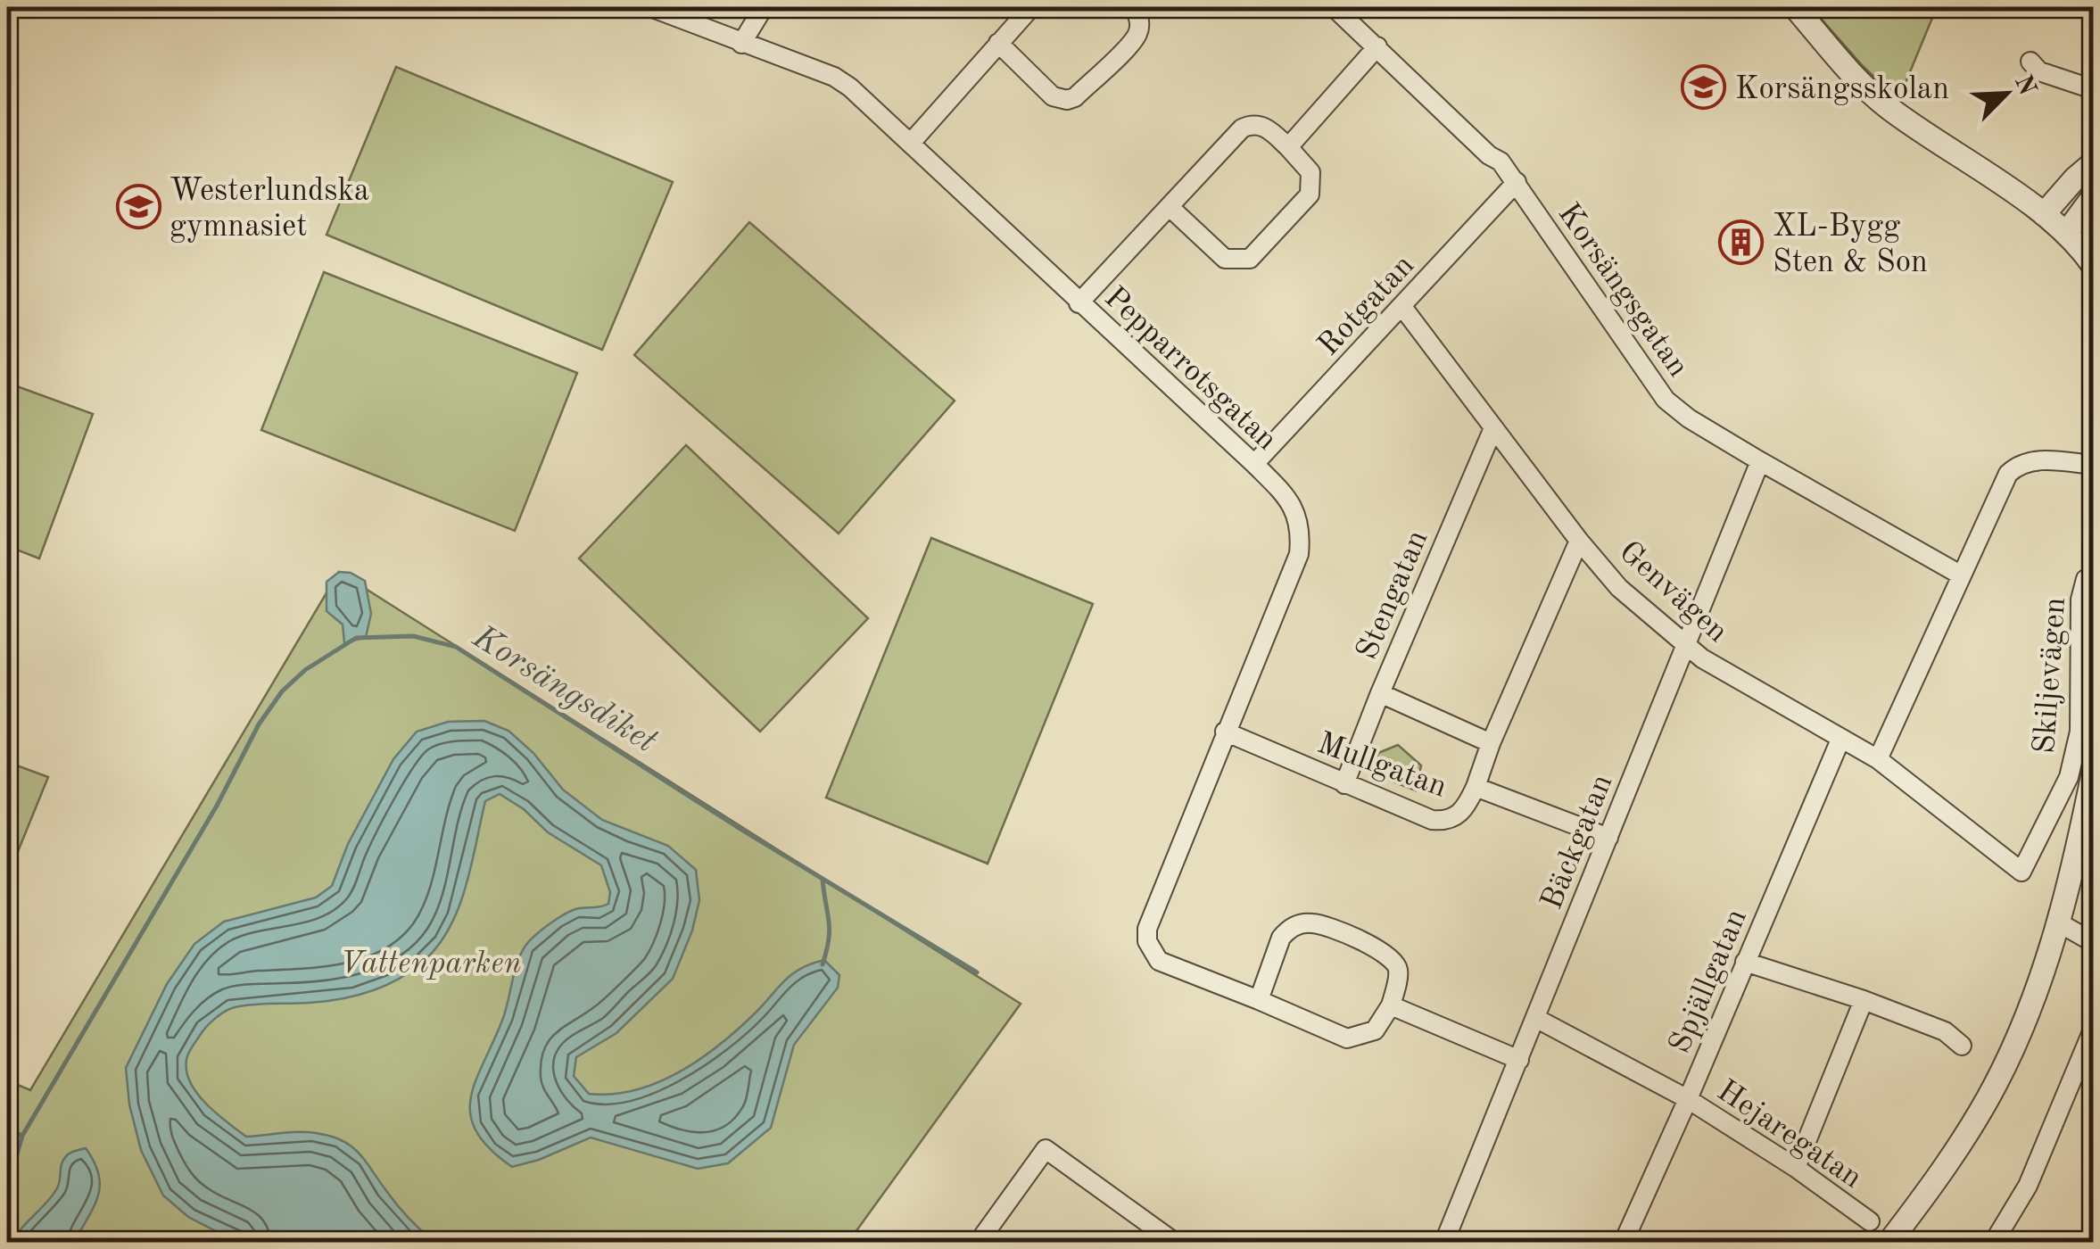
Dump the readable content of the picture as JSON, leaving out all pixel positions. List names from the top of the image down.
{
  "streets": {
    "street": [
      "Korsängsgatan",
      "Rotgatan",
      "Pepparrotsgatan",
      "Genvägen",
      "Stengatan",
      "Skiljevägen",
      "Mullgatan",
      "Bäckgatan",
      "Spjällgatan",
      "Hejaregatan"
    ]
  },
  "crossings": [
    ["Korsängsgatan", "Rotgatan"],
    ["Korsängsgatan", "Bäckgatan"],
    ["Rotgatan", "Pepparrotsgatan"],
    ["Rotgatan", "Genvägen"],
    ["Pepparrotsgatan", "Mullgatan"],
    ["Genvägen", "Stengatan"],
    ["Genvägen", "Skiljevägen"],
    ["Genvägen", "Bäckgatan"],
    ["Genvägen", "Spjällgatan"],
    ["Stengatan", "Mullgatan"],
    ["Mullgatan", "Bäckgatan"],
    ["Bäckgatan", "Hejaregatan"],
    ["Spjällgatan", "Hejaregatan"]
  ],
  "water": ["Korsängsdiket"],
  "parks": ["Vattenparken"],
  "places": {
    "school or university": ["Korsängsskolan", "Westerlundska gymnasiet"],
    "building": ["XL-Bygg Sten & Son"]
  },
  "north": "top right"
}
